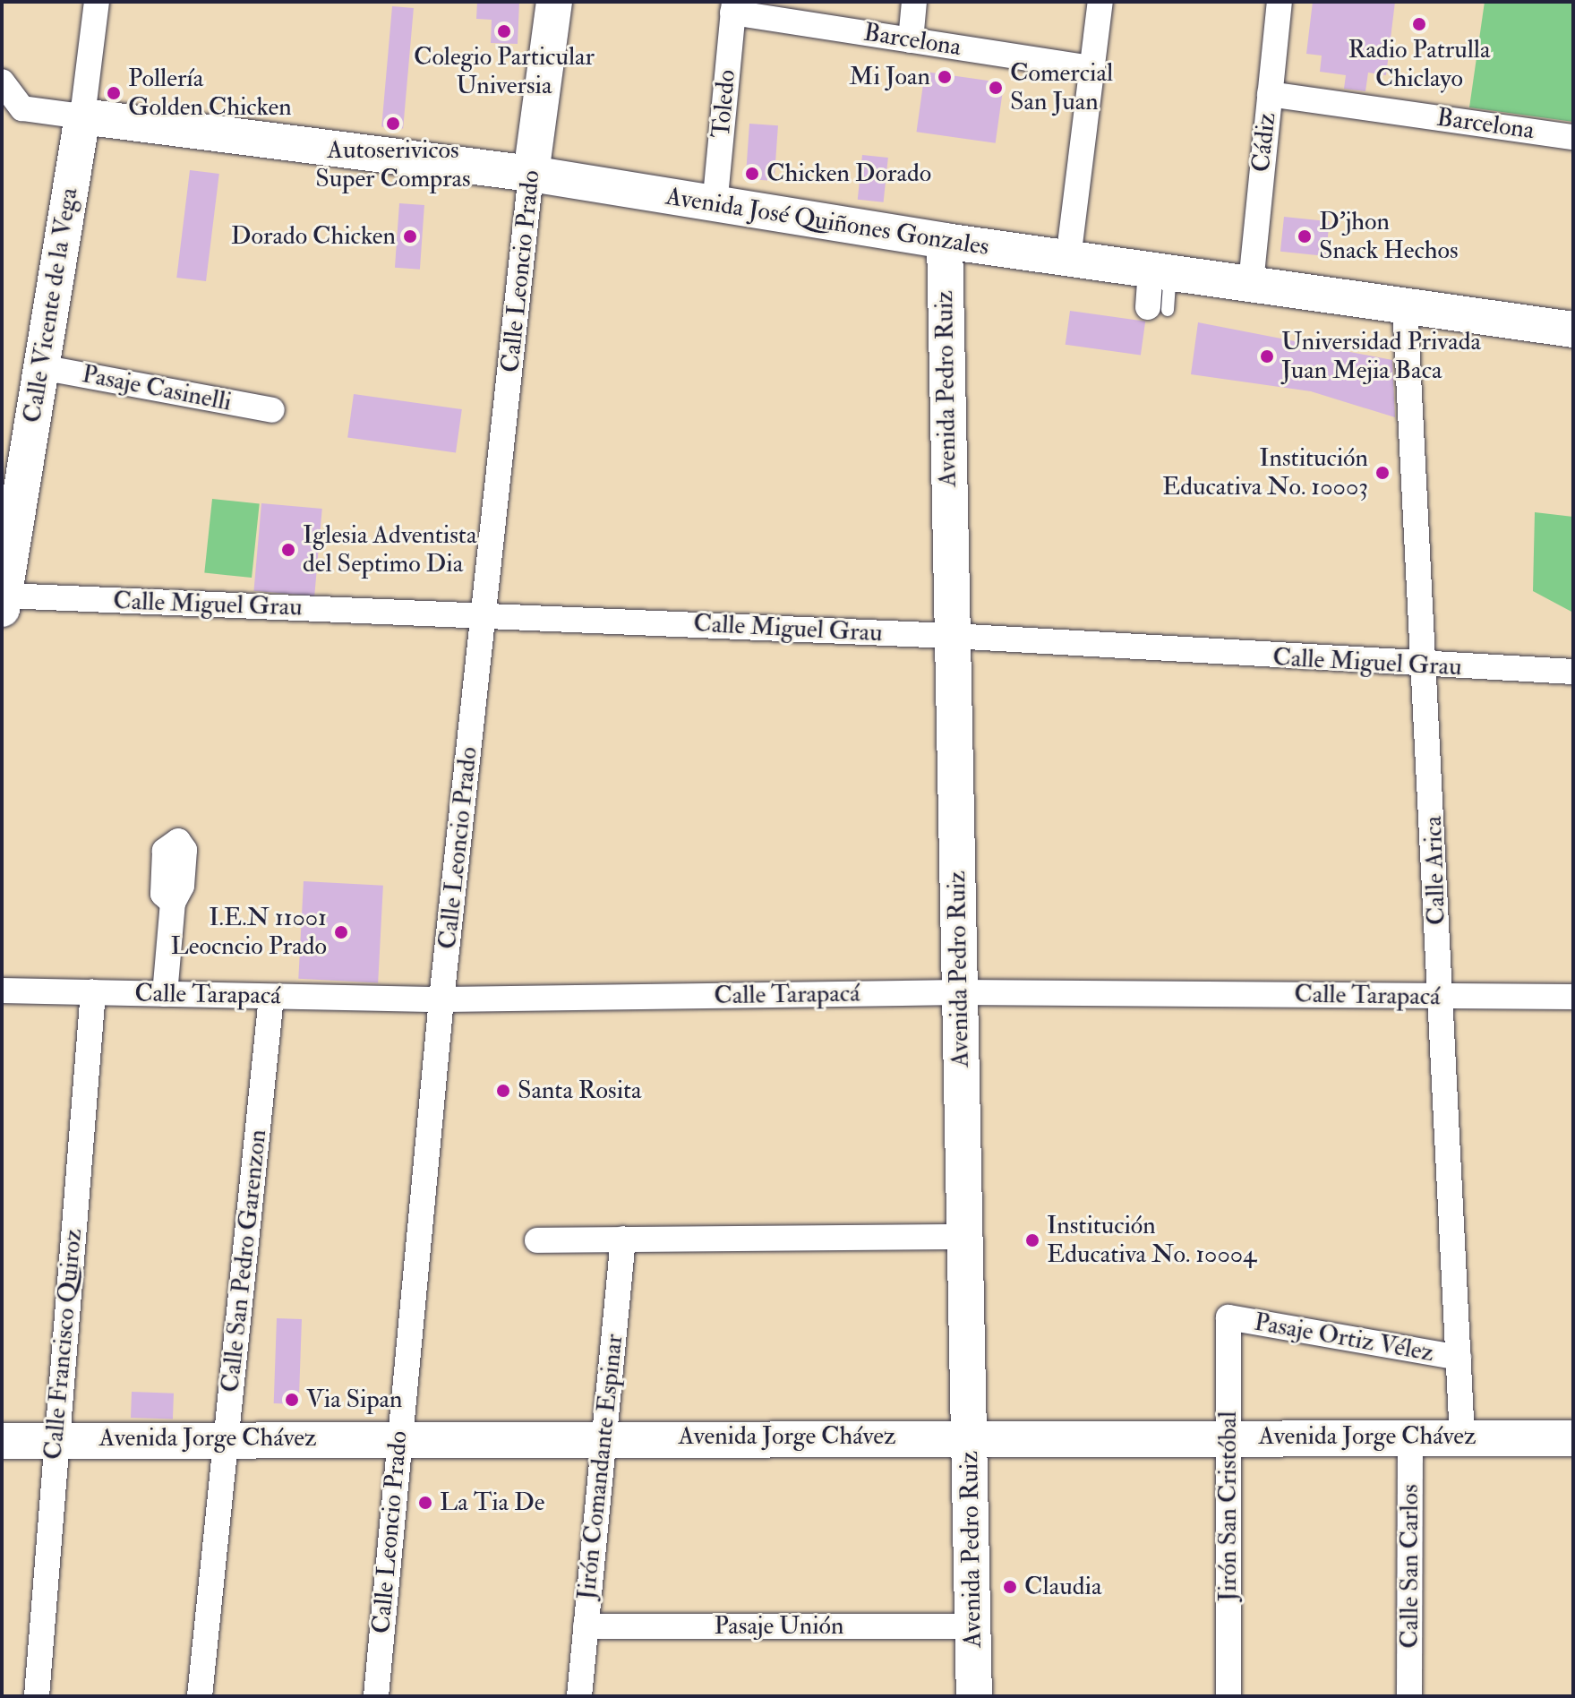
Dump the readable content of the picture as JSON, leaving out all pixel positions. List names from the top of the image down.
{
  "streets": {
    "street": [
      "Barcelona",
      "Toledo",
      "Cádiz",
      "Avenida José Quiñones Gonzales",
      "Calle Leoncio Prado",
      "Calle Vicente de la Vega",
      "Pasaje Casinelli",
      "Avenida Pedro Ruiz",
      "Calle Miguel Grau",
      "Calle Arica",
      "Calle Tarapacá",
      "Calle San Pedro Garenzon",
      "Pasaje Ortiz Vélez",
      "Calle Francisco Quiroz",
      "Avenida Jorge Chávez",
      "Jirón Comandante Espinar",
      "Jirón San Cristóbal",
      "Calle San Carlos",
      "Pasaje Unión"
    ]
  },
  "crossings": [
    ["Barcelona", "Toledo"],
    ["Barcelona", "Cádiz"],
    ["Toledo", "Avenida José Quiñones Gonzales"],
    ["Cádiz", "Avenida José Quiñones Gonzales"],
    ["Avenida José Quiñones Gonzales", "Calle Leoncio Prado"],
    ["Avenida José Quiñones Gonzales", "Calle Vicente de la Vega"],
    ["Avenida José Quiñones Gonzales", "Avenida Pedro Ruiz"],
    ["Avenida José Quiñones Gonzales", "Calle Arica"],
    ["Calle Leoncio Prado", "Calle Miguel Grau"],
    ["Calle Leoncio Prado", "Calle Tarapacá"],
    ["Calle Leoncio Prado", "Avenida Jorge Chávez"],
    ["Calle Vicente de la Vega", "Pasaje Casinelli"],
    ["Calle Vicente de la Vega", "Calle Miguel Grau"],
    ["Avenida Pedro Ruiz", "Calle Miguel Grau"],
    ["Avenida Pedro Ruiz", "Calle Tarapacá"],
    ["Avenida Pedro Ruiz", "Avenida Jorge Chávez"],
    ["Avenida Pedro Ruiz", "Pasaje Unión"],
    ["Calle Miguel Grau", "Calle Arica"],
    ["Calle Arica", "Calle Tarapacá"],
    ["Calle Arica", "Pasaje Ortiz Vélez"],
    ["Calle Arica", "Avenida Jorge Chávez"],
    ["Calle Tarapacá", "Calle San Pedro Garenzon"],
    ["Calle Tarapacá", "Calle Francisco Quiroz"],
    ["Calle San Pedro Garenzon", "Avenida Jorge Chávez"],
    ["Pasaje Ortiz Vélez", "Jirón San Cristóbal"],
    ["Calle Francisco Quiroz", "Avenida Jorge Chávez"],
    ["Avenida Jorge Chávez", "Jirón Comandante Espinar"],
    ["Avenida Jorge Chávez", "Jirón San Cristóbal"],
    ["Avenida Jorge Chávez", "Calle San Carlos"],
    ["Jirón Comandante Espinar", "Pasaje Unión"]
  ],
  "places": [
    "Radio Patrulla Chiclayo",
    "Colegio Particular Universia",
    "Mi Joan",
    "Comercial San Juan",
    "Pollería Golden Chicken",
    "Autoserivicos Super Compras",
    "Chicken Dorado",
    "Dorado Chicken",
    "D'jhon Snack Hechos",
    "Universidad Privada Juan Mejia Baca",
    "Institución Educativa No. 10003",
    "Iglesia Adventista del Septimo Dia",
    "I.E.N 11001 Leocncio Prado",
    "Santa Rosita",
    "Institución Educativa No. 10004",
    "Via Sipan",
    "La Tia De",
    "Claudia"
  ]
}
